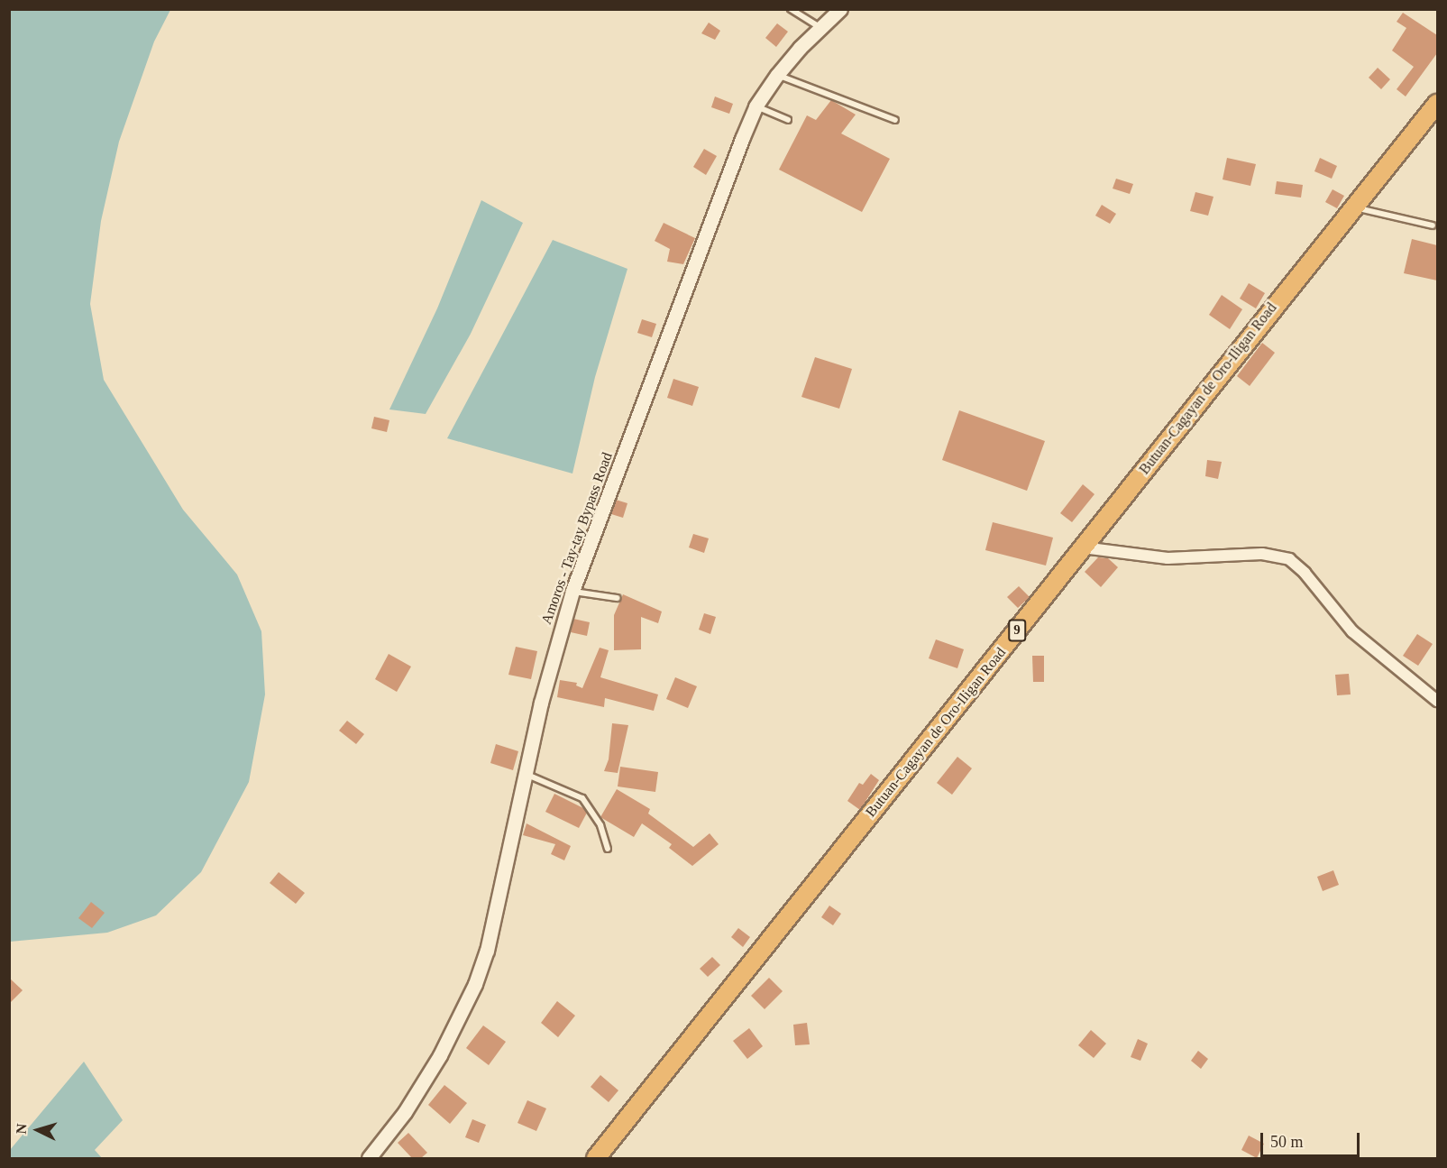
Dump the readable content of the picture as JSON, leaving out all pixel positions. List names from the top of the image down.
{
  "streets": {
    "highway": ["Butuan-Cagayan de Oro-Iligan Road", "9"],
    "street": ["Amoros - Tay-tay Bypass Road"]
  },
  "scale_bar": "50 m",
  "north": "left"
}
